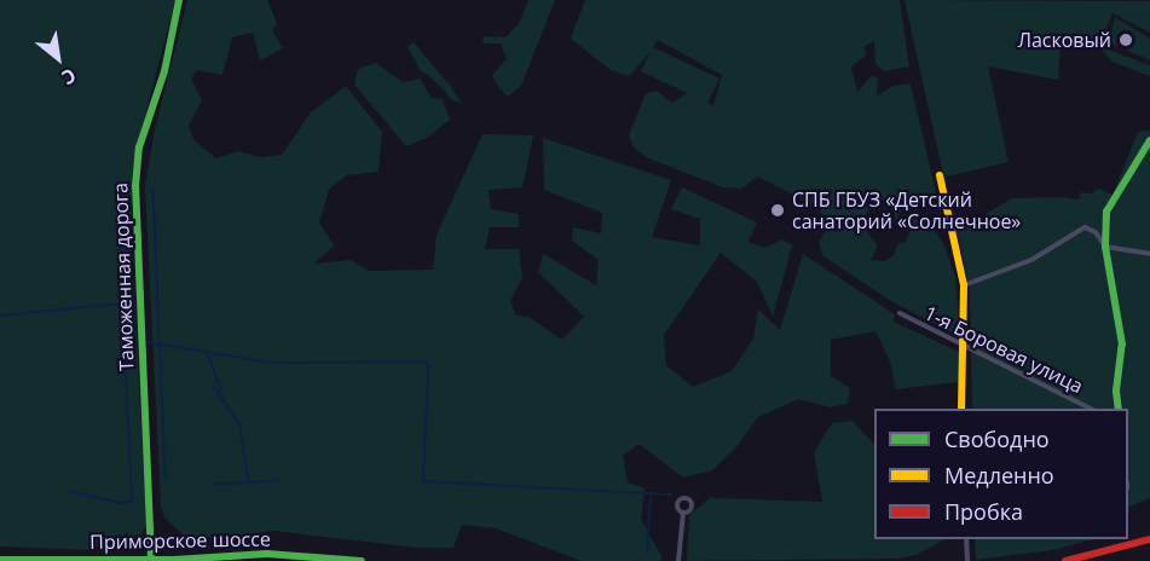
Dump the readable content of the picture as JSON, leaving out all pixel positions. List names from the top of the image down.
{
  "streets": {
    "street": ["Таможенная дорога", "1-я Боровая улица", "Приморское шоссе"]
  },
  "crossings": [
    ["Таможенная дорога", "Приморское шоссе"]
  ],
  "places": ["Ласковый", "СПБ ГБУЗ «Детский санаторий «Солнечное»"],
  "legend": ["Свободно", "Медленно", "Пробка"],
  "north": "bottom right"
}
